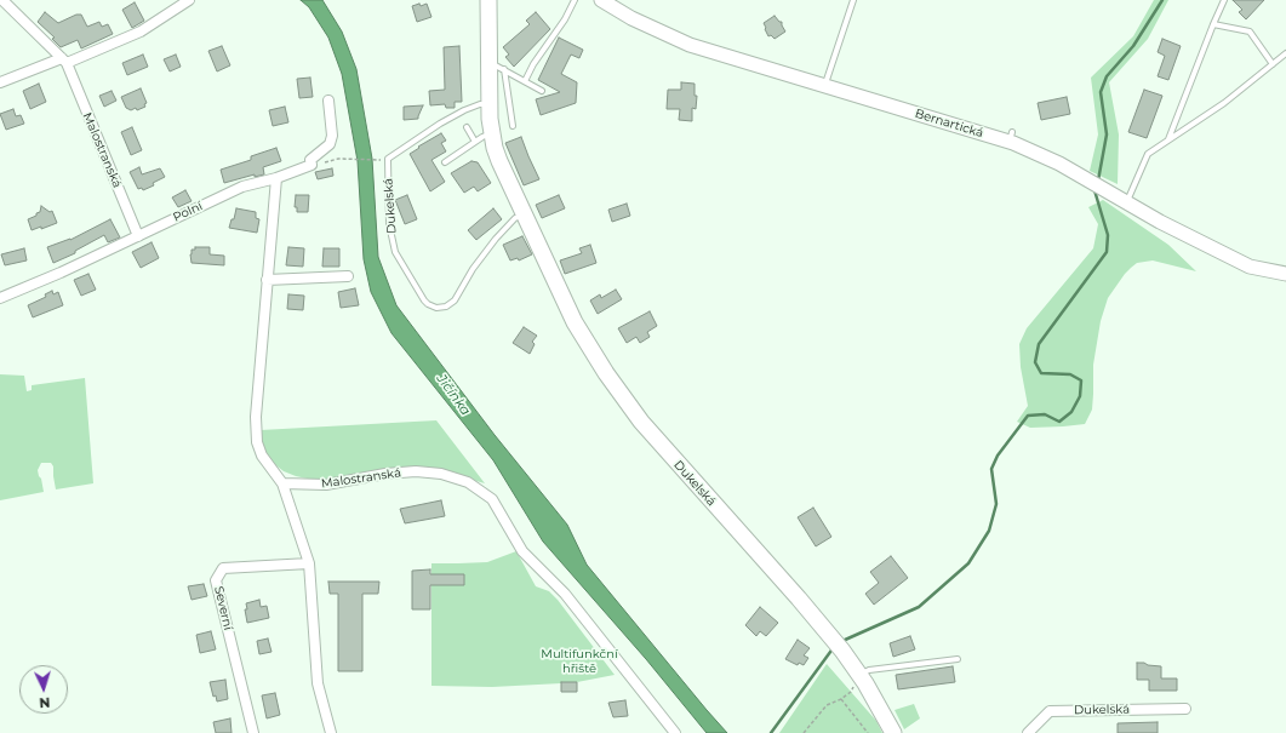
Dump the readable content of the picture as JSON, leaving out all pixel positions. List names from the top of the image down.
{
  "streets": {
    "main road": ["Dukelská"],
    "street": [
      "Bernartická",
      "Malostranská",
      "Polní",
      "Severní"
    ]
  },
  "crossings": [
    ["Malostranská", "Polní"]
  ],
  "water": ["Jičínka"],
  "parks": ["Multifunkční hřiště"],
  "north": "bottom"
}
